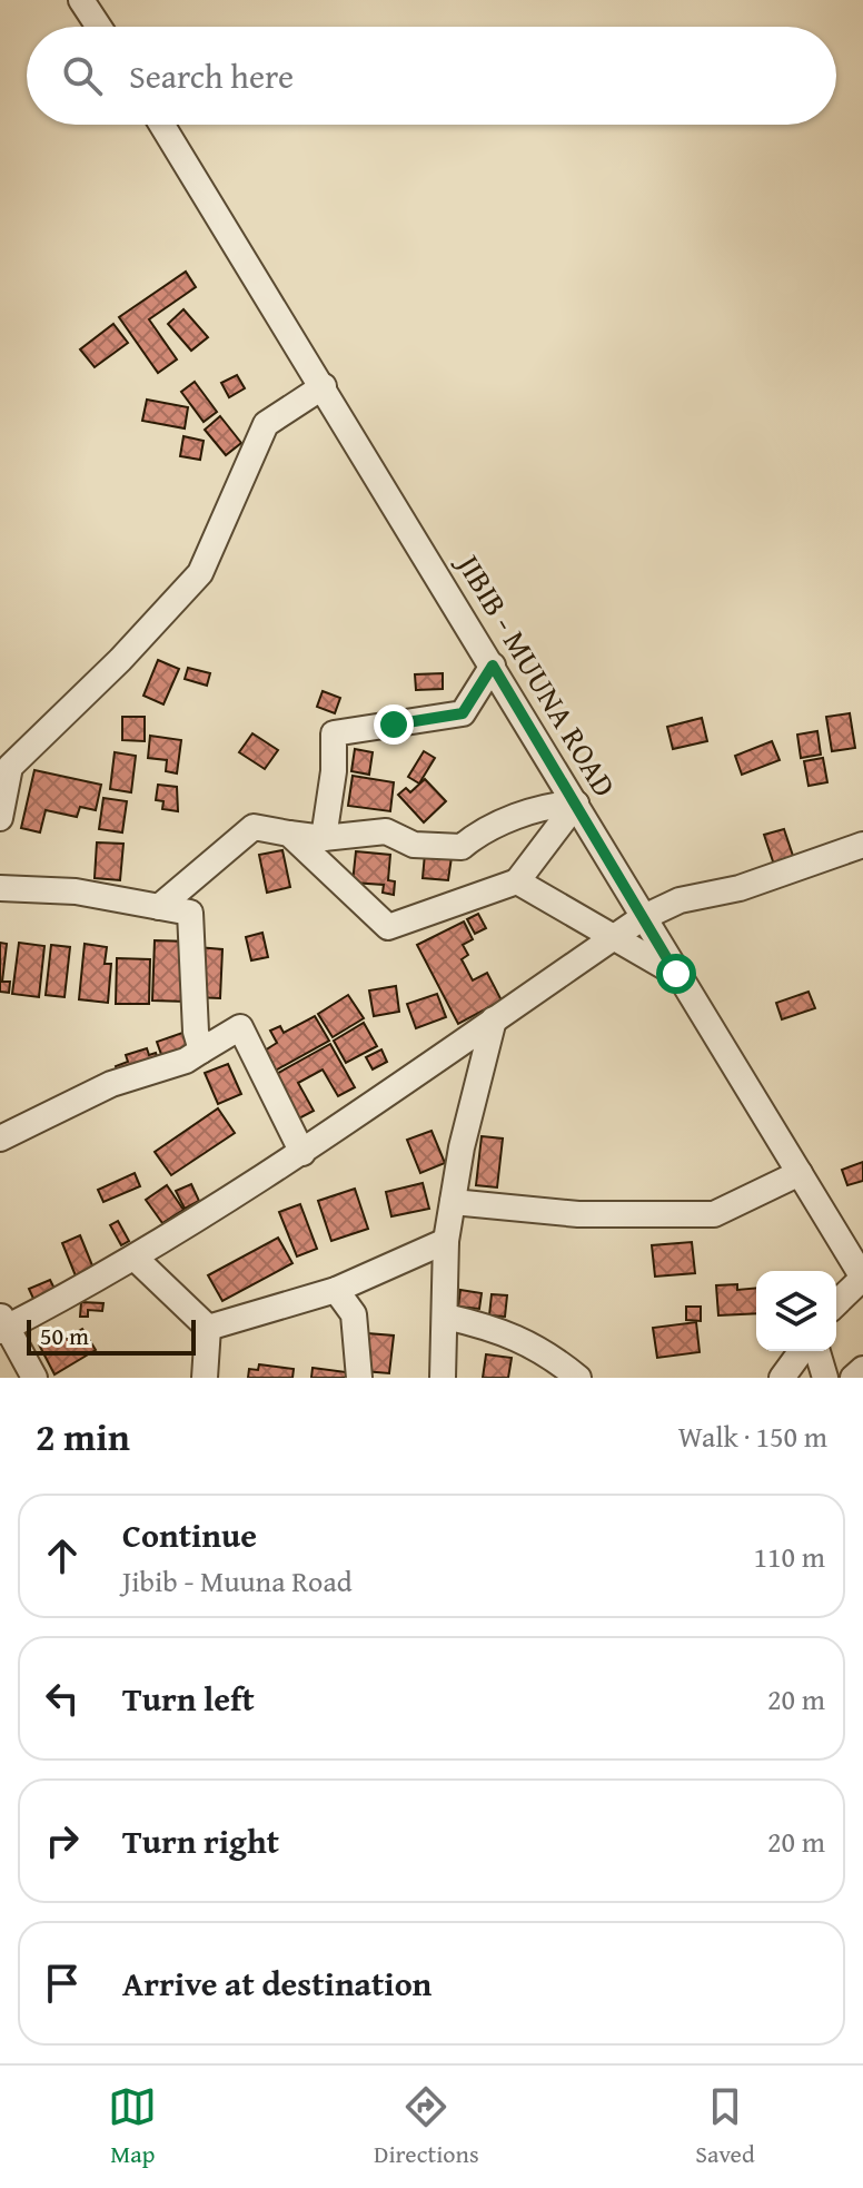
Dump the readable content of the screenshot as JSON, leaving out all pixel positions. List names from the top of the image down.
{
  "streets": {
    "street": ["JIBIB - MUUNA ROAD"]
  },
  "scale_bar": "50 m",
  "page": {
    "search": "Search here",
    "scale": "50 m",
    "heading": ["2 min", "Walk · 150 m"],
    "list": [
      ["Continue", "Jibib - Muuna Road", "110 m"],
      ["Turn left", "20 m"],
      ["Turn right", "20 m"],
      "Arrive at destination"
    ],
    "nav": ["Map", "Directions", "Saved"]
  }
}
